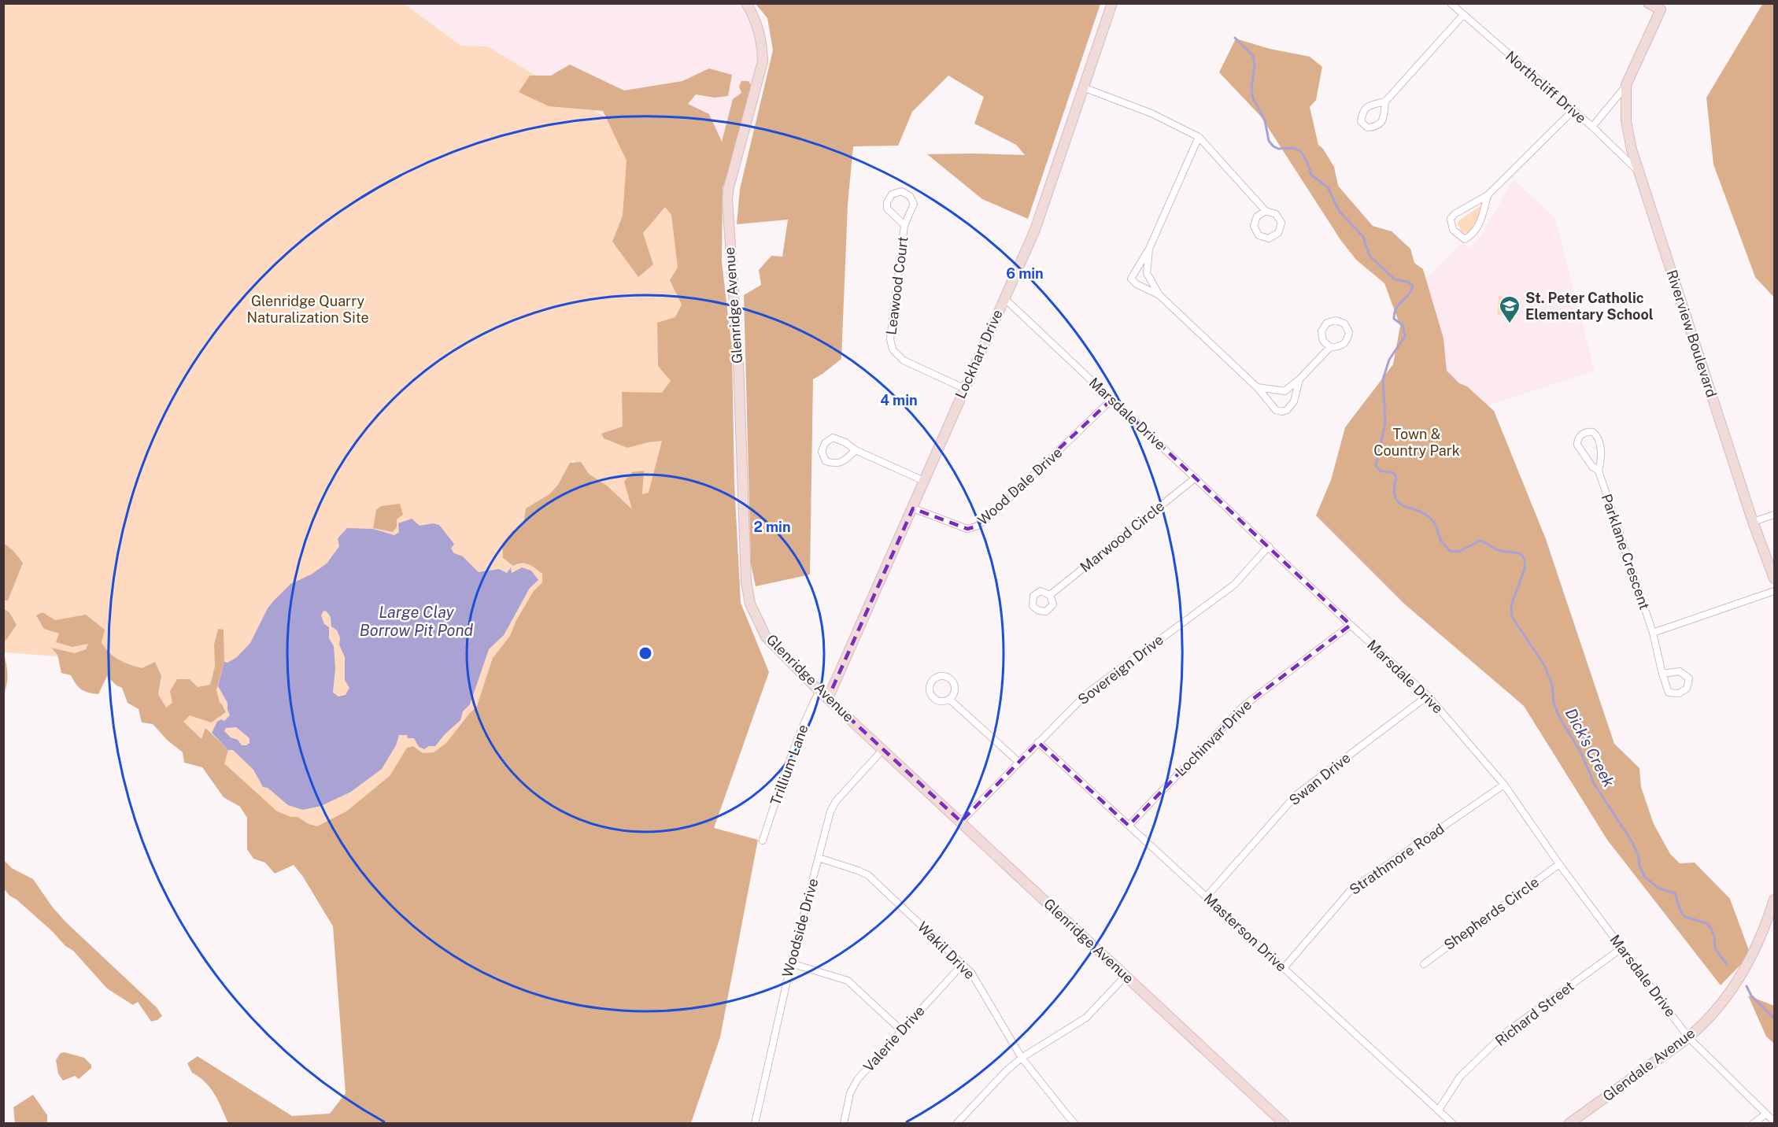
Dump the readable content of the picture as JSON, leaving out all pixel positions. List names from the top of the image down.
{
  "streets": {
    "main road": [
      "Glenridge Avenue",
      "Riverview Boulevard",
      "Lockhart Drive",
      "Glendale Avenue"
    ],
    "street": [
      "Northcliff Drive",
      "Leawood Court",
      "Marsdale Drive",
      "Wood Dale Drive",
      "Marwood Circle",
      "Parklane Crescent",
      "Sovereign Drive",
      "Lochinvar Drive",
      "Trillium Lane",
      "Swan Drive",
      "Strathmore Road",
      "Shepherds Circle",
      "Woodside Drive",
      "Masterson Drive",
      "Wakil Drive",
      "Richard Street",
      "Valerie Drive"
    ]
  },
  "crossings": [
    ["Northcliff Drive", "Riverview Boulevard"],
    ["Leawood Court", "Lockhart Drive"],
    ["Glenridge Avenue", "Lockhart Drive"],
    ["Glenridge Avenue", "Sovereign Drive"],
    ["Glenridge Avenue", "Trillium Lane"],
    ["Glenridge Avenue", "Woodside Drive"],
    ["Lockhart Drive", "Marsdale Drive"],
    ["Lockhart Drive", "Wood Dale Drive"],
    ["Marsdale Drive", "Wood Dale Drive"],
    ["Marsdale Drive", "Marwood Circle"],
    ["Marsdale Drive", "Sovereign Drive"],
    ["Marsdale Drive", "Lochinvar Drive"],
    ["Marsdale Drive", "Swan Drive"],
    ["Marsdale Drive", "Strathmore Road"],
    ["Marsdale Drive", "Shepherds Circle"],
    ["Marsdale Drive", "Richard Street"],
    ["Marsdale Drive", "Glendale Avenue"],
    ["Sovereign Drive", "Masterson Drive"],
    ["Lochinvar Drive", "Masterson Drive"],
    ["Swan Drive", "Masterson Drive"],
    ["Strathmore Road", "Masterson Drive"],
    ["Woodside Drive", "Wakil Drive"],
    ["Masterson Drive", "Richard Street"],
    ["Wakil Drive", "Valerie Drive"]
  ],
  "water": ["Large Clay Borrow Pit Pond", "Dick's Creek"],
  "parks": ["Glenridge Quarry Naturalization Site", "Town & Country Park"],
  "places": {
    "school or university": ["St. Peter Catholic Elementary School"]
  },
  "rings": ["6 min", "4 min", "2 min"]
}
